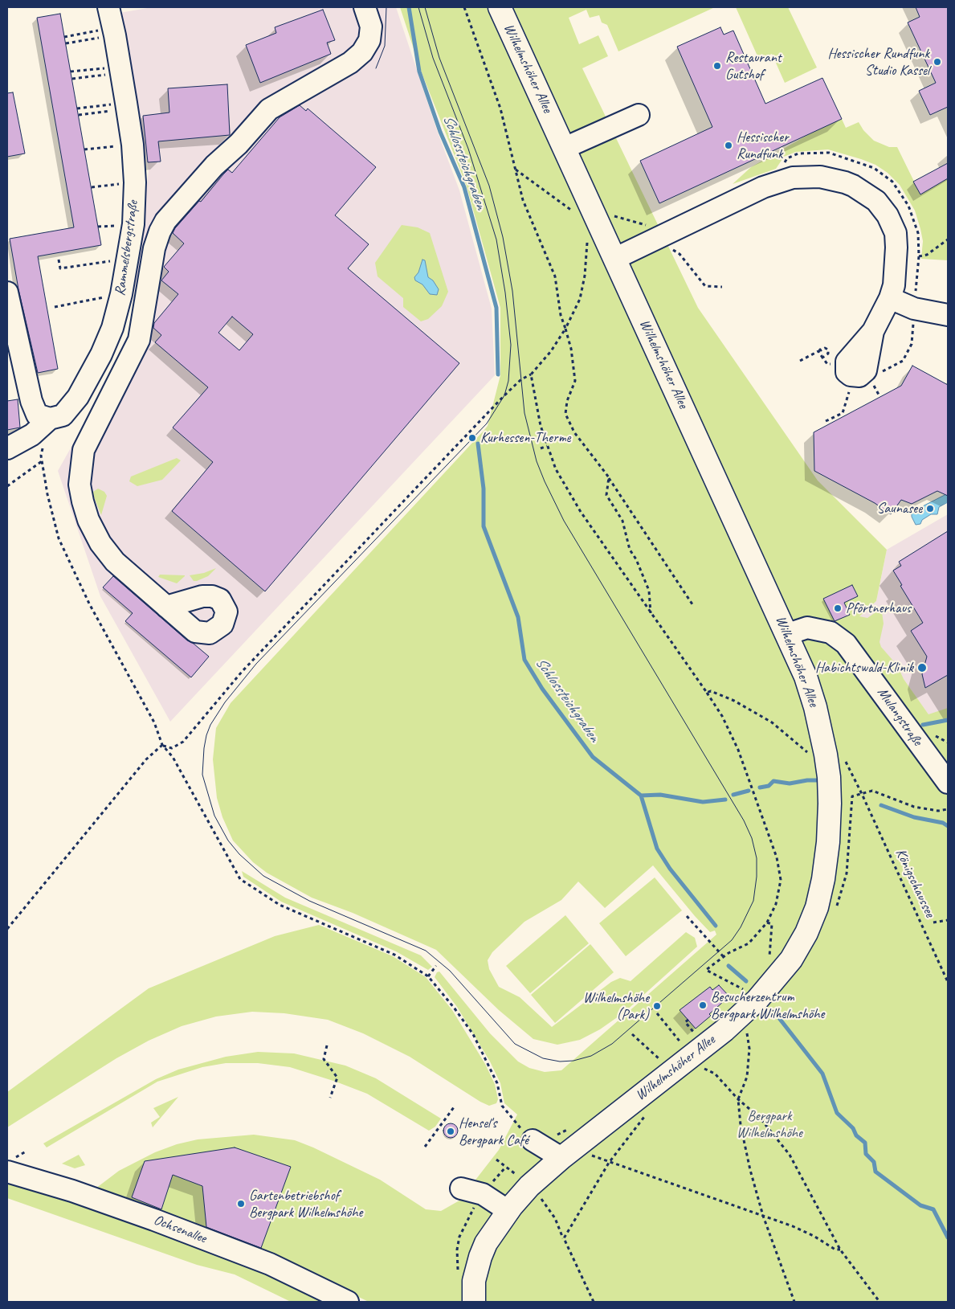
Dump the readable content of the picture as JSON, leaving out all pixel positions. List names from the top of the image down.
{
  "streets": {
    "main road": ["Wilhelmshöher Allee"],
    "street": ["Rammelsbergstraße", "Mulangstraße", "Ochsenallee"],
    "path": ["Königschaussee"]
  },
  "crossings": [
    ["Wilhelmshöher Allee", "Mulangstraße"]
  ],
  "water": ["Schlossteichgraben"],
  "parks": ["Bergpark Wilhelmshöhe"],
  "places": [
    "Hessischer Rundfunk Studio Kassel",
    "Restaurant Gutshof",
    "Hessischer Rundfunk",
    "Kurhessen-Therme",
    "Saunasee",
    "Pförtnerhaus",
    "Habichtswald-Klinik",
    "Besucherzentrum Bergpark Wilhelmshöhe",
    "Wilhelmshöhe (Park)",
    "Hensel's Bergpark Café",
    "Gartenbetriebshof Bergpark Wilhelmshöhe"
  ]
}
